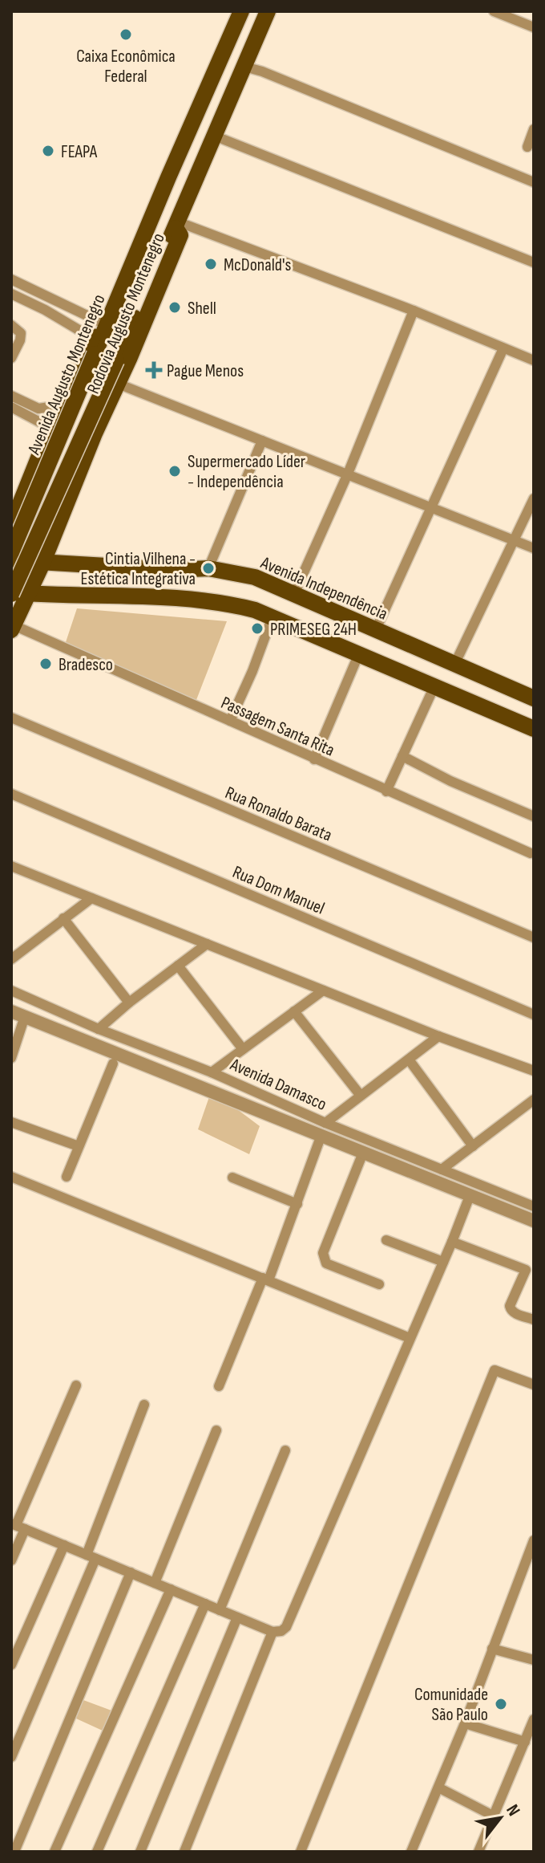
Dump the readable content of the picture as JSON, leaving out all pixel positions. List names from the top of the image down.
{
  "streets": {
    "main road": ["Rodovia Augusto Montenegro", "Avenida Augusto Montenegro", "Avenida Independência"],
    "street": [
      "Passagem Santa Rita",
      "Rua Ronaldo Barata",
      "Rua Dom Manuel",
      "Avenida Damasco"
    ]
  },
  "crossings": [
    ["Rodovia Augusto Montenegro", "Avenida Augusto Montenegro"],
    ["Rodovia Augusto Montenegro", "Avenida Independência"],
    ["Rodovia Augusto Montenegro", "Passagem Santa Rita"]
  ],
  "places": {
    "other": [
      "Caixa Econômica Federal",
      "FEAPA",
      "McDonald's",
      "Shell",
      "Supermercado Líder - Independência",
      "Cintia Vilhena - Estética Integrativa",
      "PRIMESEG 24H",
      "Bradesco",
      "Comunidade São Paulo"
    ],
    "health": ["Pague Menos"]
  },
  "north": "top right"
}
